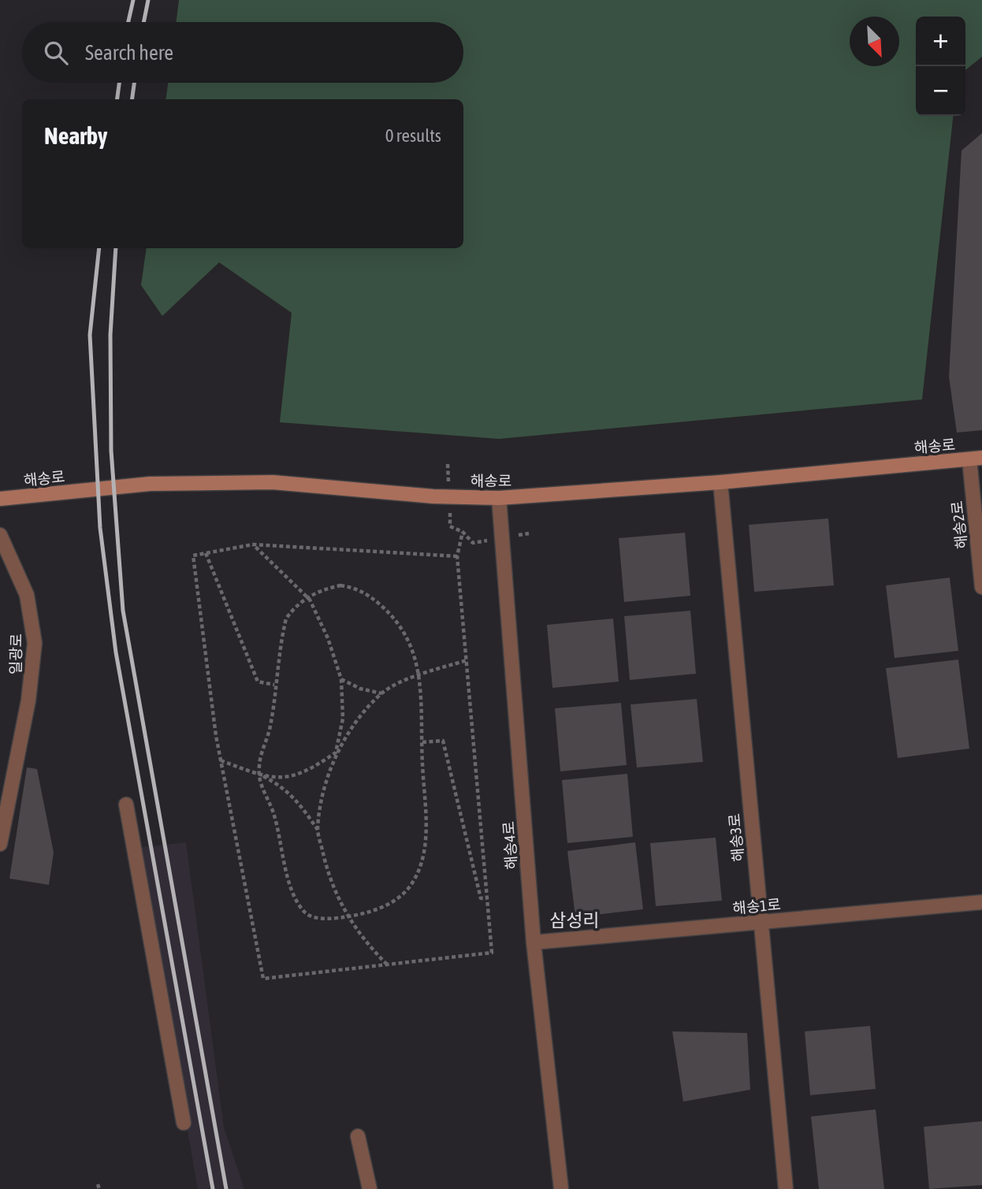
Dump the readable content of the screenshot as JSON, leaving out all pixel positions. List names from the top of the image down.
{
  "streets": {
    "street": [
      "해송로",
      "해송2로",
      "일광로",
      "해송3로",
      "해송4로",
      "해송1로"
    ]
  },
  "crossings": [
    ["해송로", "해송2로"],
    ["해송로", "해송3로"],
    ["해송로", "해송4로"],
    ["해송3로", "해송1로"],
    ["해송4로", "해송1로"]
  ],
  "districts": ["삼성리"],
  "north": "bottom right",
  "page": {
    "map_buttons": ["+", "−"],
    "search": "Search here",
    "heading": ["Nearby", "0 results"]
  }
}
